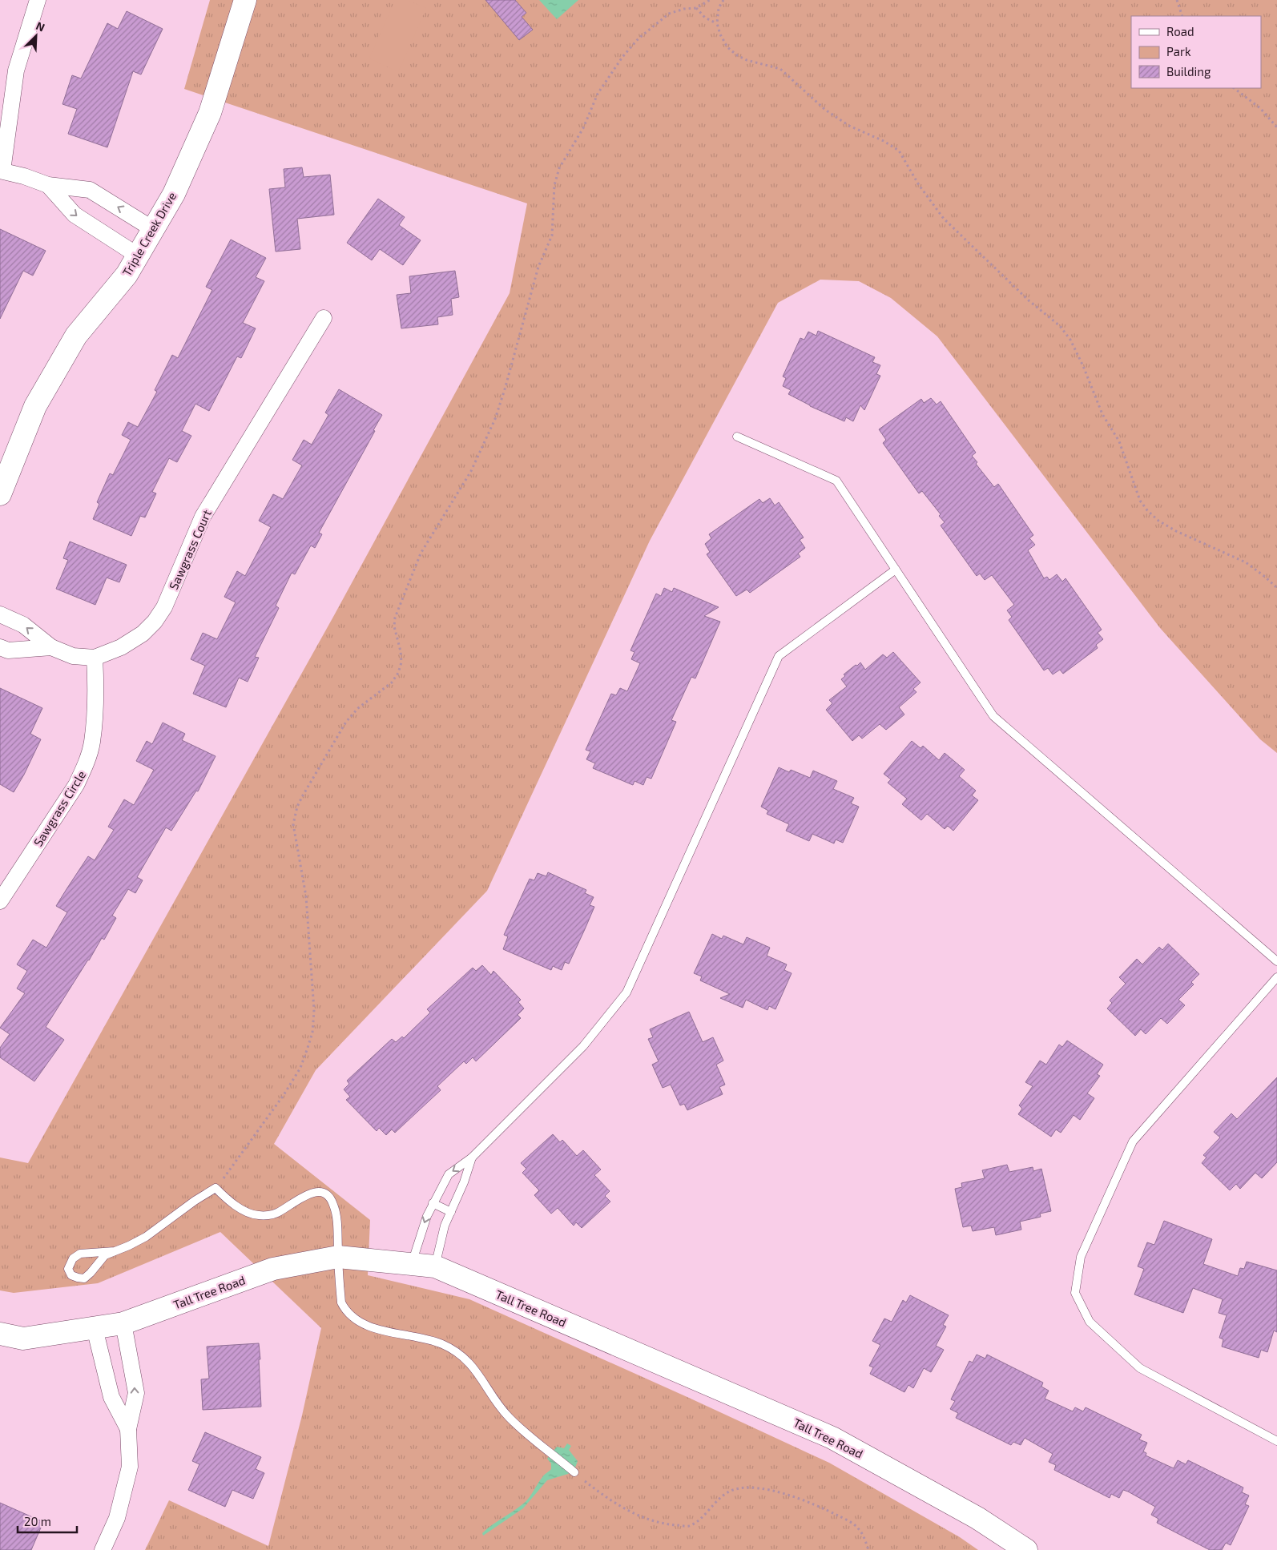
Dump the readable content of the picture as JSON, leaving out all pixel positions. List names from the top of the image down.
{
  "streets": {
    "street": [
      "Triple Creek Drive",
      "Sawgrass Court",
      "Sawgrass Circle",
      "Tall Tree Road"
    ]
  },
  "crossings": [
    ["Sawgrass Court", "Sawgrass Circle"]
  ],
  "legend": ["Road", "Park", "Building"],
  "scale_bar": "20 m",
  "north": "top right"
}
